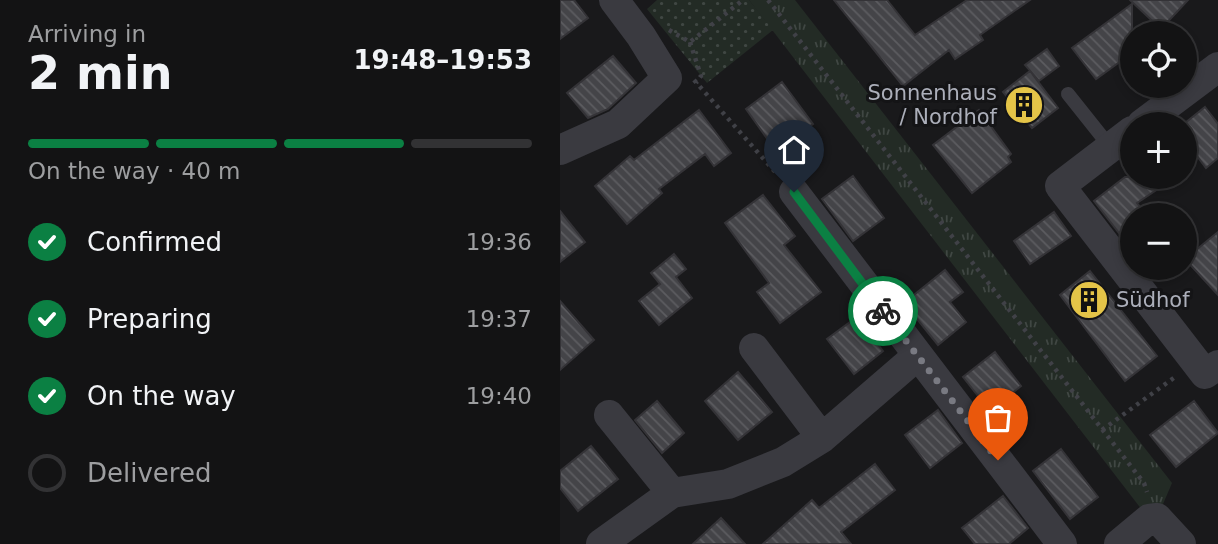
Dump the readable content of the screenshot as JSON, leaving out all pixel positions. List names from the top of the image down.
{
  "places": {
    "building": ["Sonnenhaus / Nordhof", "Südhof"]
  },
  "page": {
    "heading": ["2 min", "Arriving in", "19:48–19:53"],
    "map_buttons": ["+", "−"],
    "bar": "On the way · 40 m",
    "list": [
      ["Confirmed", "19:36"],
      ["Preparing", "19:37"],
      ["On the way", "19:40"],
      "Delivered"
    ]
  }
}
